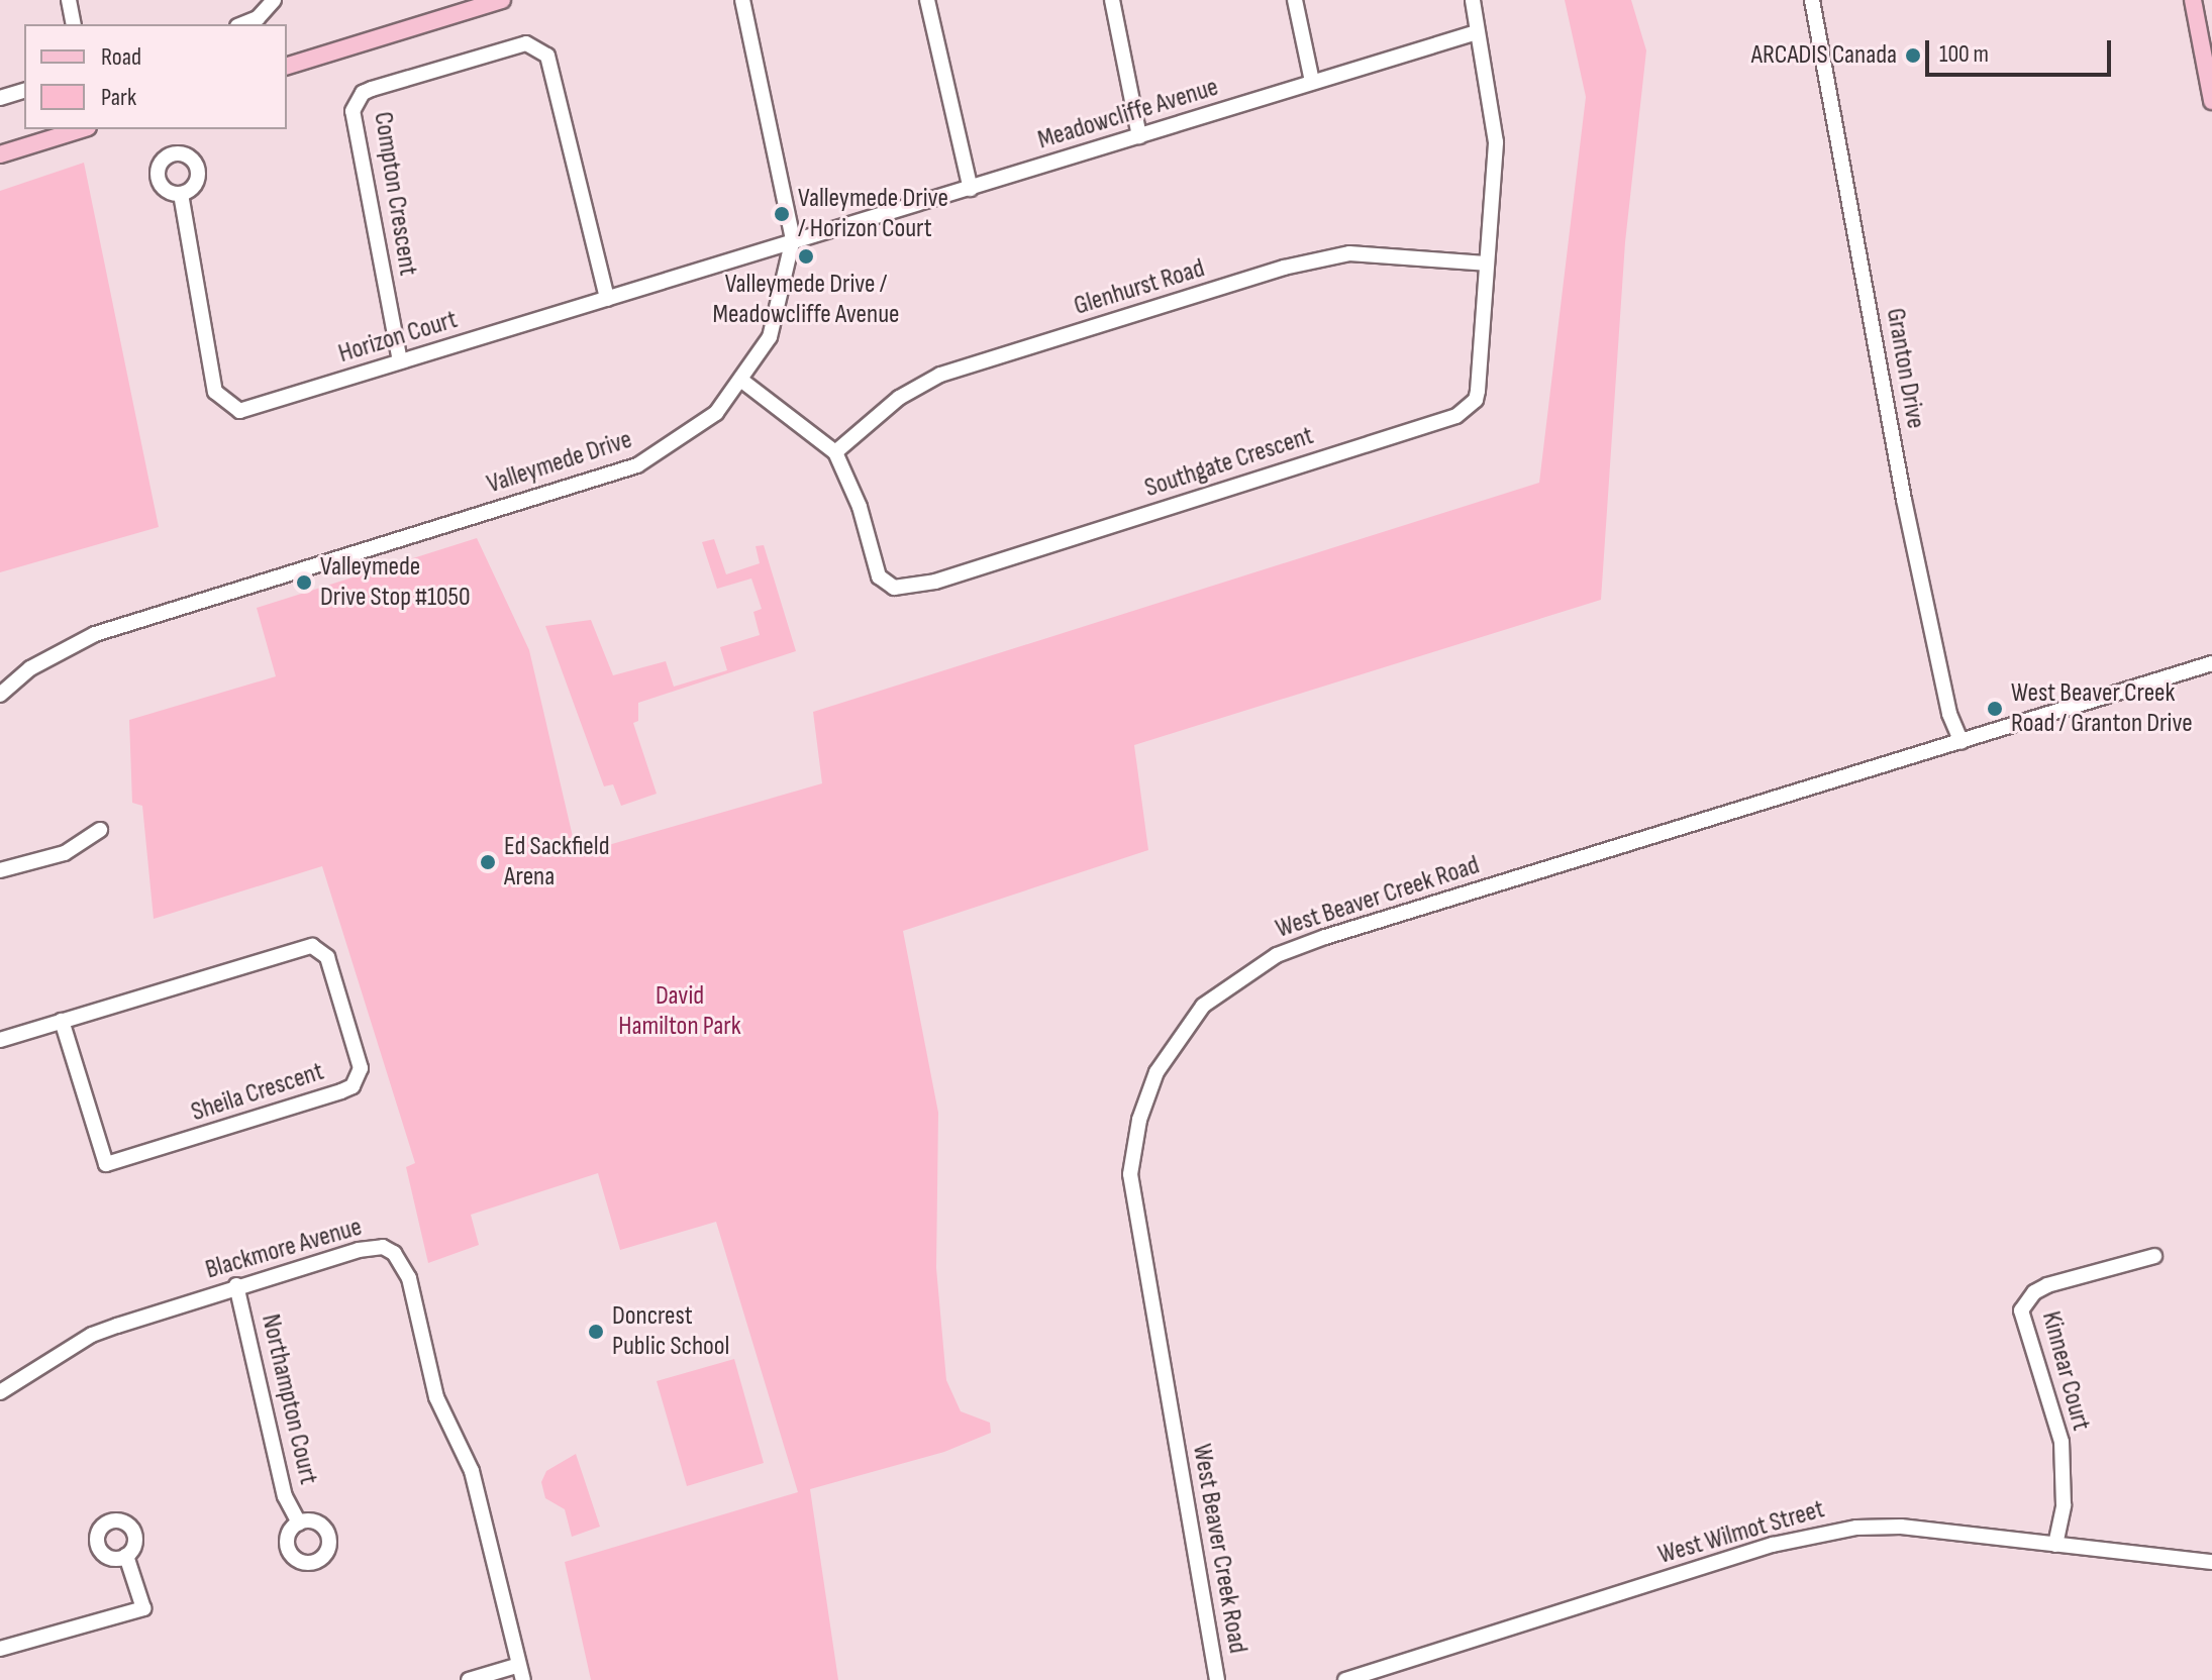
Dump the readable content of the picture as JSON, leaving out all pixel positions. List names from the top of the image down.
{
  "streets": {
    "street": [
      "Meadowcliffe Avenue",
      "Compton Crescent",
      "Glenhurst Road",
      "Horizon Court",
      "Granton Drive",
      "Valleymede Drive",
      "Southgate Crescent",
      "West Beaver Creek Road",
      "Sheila Crescent",
      "Blackmore Avenue",
      "Kinnear Court",
      "Northampton Court",
      "West Wilmot Street"
    ]
  },
  "crossings": [
    ["Meadowcliffe Avenue", "Horizon Court"],
    ["Meadowcliffe Avenue", "Valleymede Drive"],
    ["Meadowcliffe Avenue", "Southgate Crescent"],
    ["Compton Crescent", "Horizon Court"],
    ["Glenhurst Road", "Southgate Crescent"],
    ["Horizon Court", "Valleymede Drive"],
    ["Granton Drive", "West Beaver Creek Road"],
    ["Valleymede Drive", "Southgate Crescent"],
    ["Blackmore Avenue", "Northampton Court"],
    ["Kinnear Court", "West Wilmot Street"]
  ],
  "parks": ["David Hamilton Park"],
  "places": [
    "ARCADIS Canada",
    "Valleymede Drive / Horizon Court",
    "Valleymede Drive / Meadowcliffe Avenue",
    "Valleymede Drive Stop #1050",
    "West Beaver Creek Road / Granton Drive",
    "Ed Sackfield Arena",
    "Doncrest Public School"
  ],
  "legend": ["Road", "Park"],
  "scale_bar": "100 m"
}
